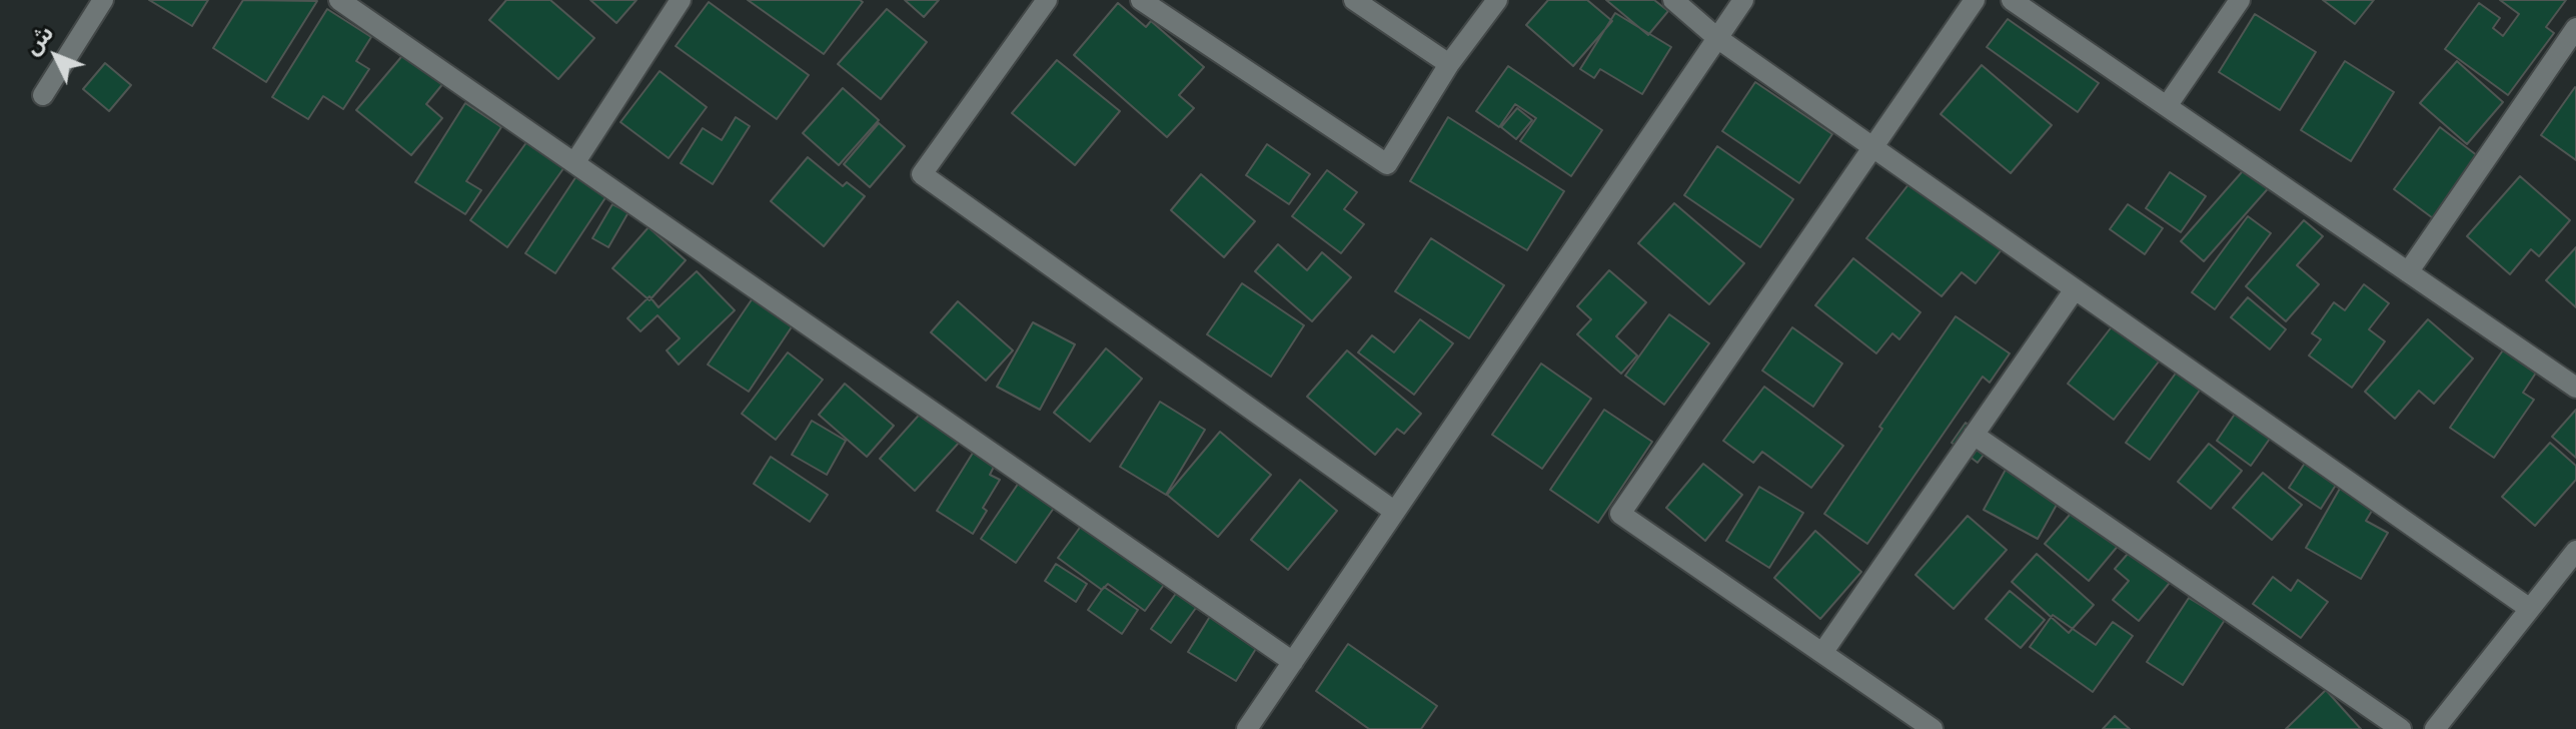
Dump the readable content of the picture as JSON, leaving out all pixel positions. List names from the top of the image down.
{
  "north": "top left"
}
